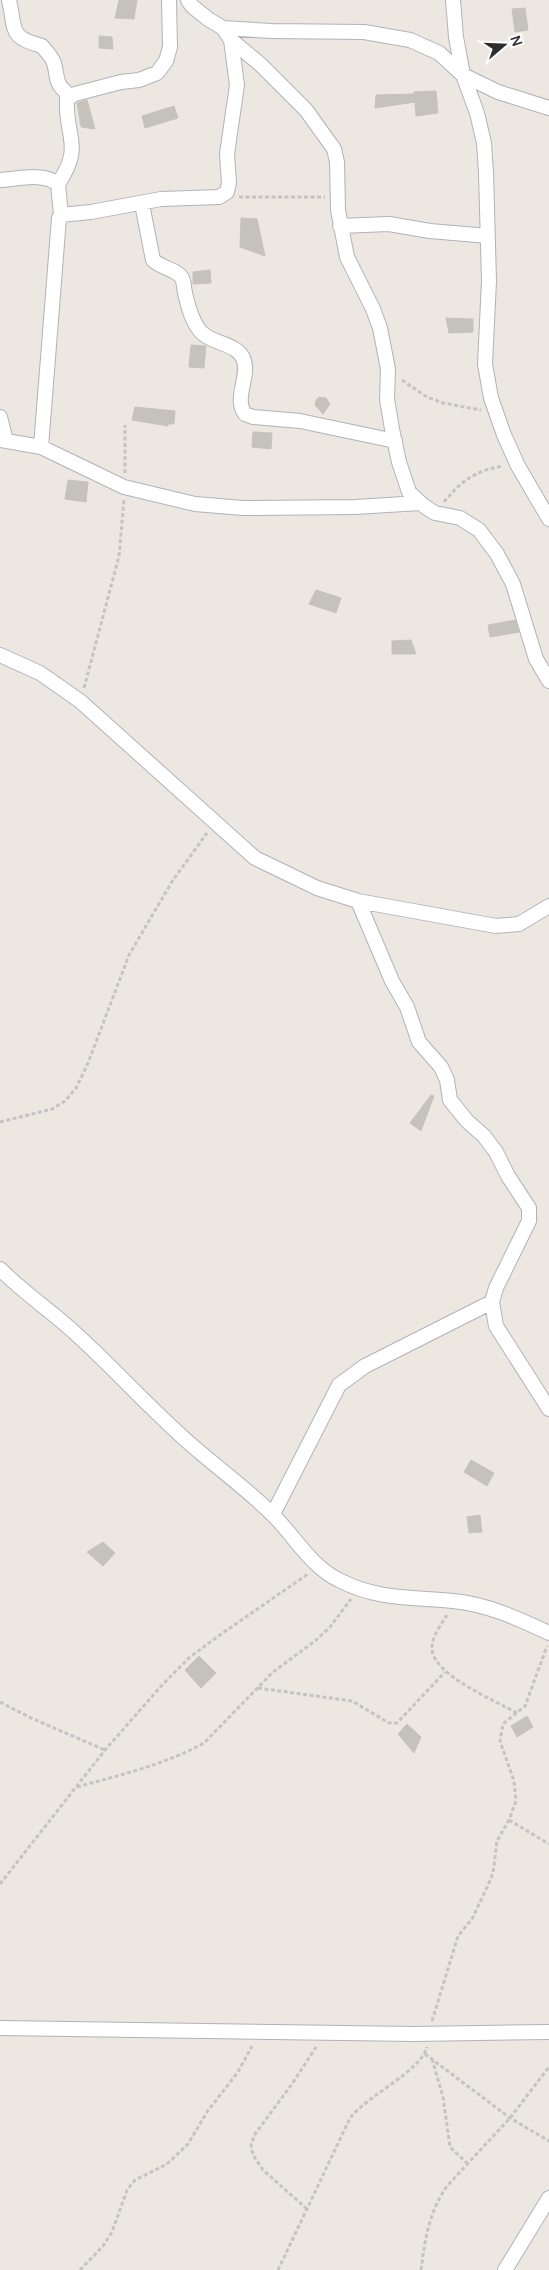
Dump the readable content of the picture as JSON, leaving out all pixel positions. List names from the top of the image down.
{
  "north": "right"
}
